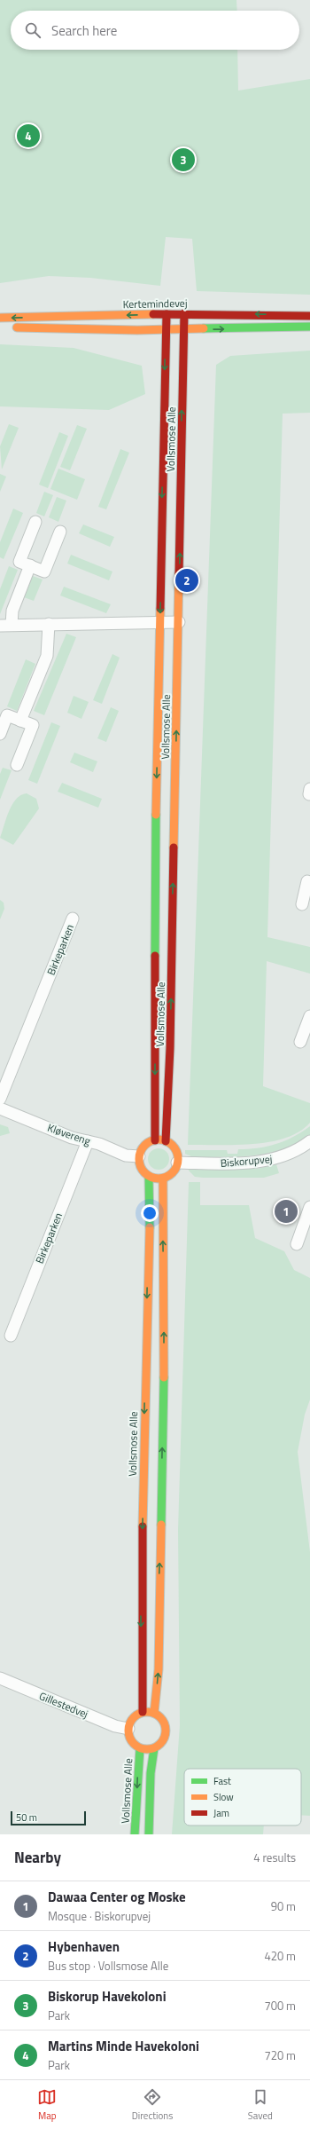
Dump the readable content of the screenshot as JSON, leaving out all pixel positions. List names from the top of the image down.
{
  "streets": {
    "street": [
      "Kertemindevej",
      "Vollsmose Alle",
      "Birkeparken",
      "Kløvereng",
      "Biskorupvej",
      "Gillestedvej"
    ]
  },
  "crossings": [
    ["Kertemindevej", "Vollsmose Alle"],
    ["Vollsmose Alle", "Kløvereng"],
    ["Vollsmose Alle", "Biskorupvej"],
    ["Vollsmose Alle", "Gillestedvej"],
    ["Birkeparken", "Kløvereng"],
    ["Kløvereng", "Biskorupvej"]
  ],
  "legend": ["Fast", "Slow", "Jam"],
  "scale_bar": "50 m",
  "page": {
    "search": "Search here",
    "pins": [
      "4",
      "3",
      "2",
      "1"
    ],
    "scale": "50 m",
    "heading": ["Nearby", "4 results"],
    "list": [
      {
        "mark": "1",
        "name": "Dawaa Center og Moske",
        "note": "Mosque · Biskorupvej",
        "value": "90 m"
      },
      {
        "mark": "2",
        "name": "Hybenhaven",
        "note": "Bus stop · Vollsmose Alle",
        "value": "420 m"
      },
      {
        "mark": "3",
        "name": "Biskorup Havekoloni",
        "note": "Park",
        "value": "700 m"
      },
      {
        "mark": "4",
        "name": "Martins Minde Havekoloni",
        "note": "Park",
        "value": "720 m"
      }
    ],
    "nav": ["Map", "Directions", "Saved"]
  }
}
